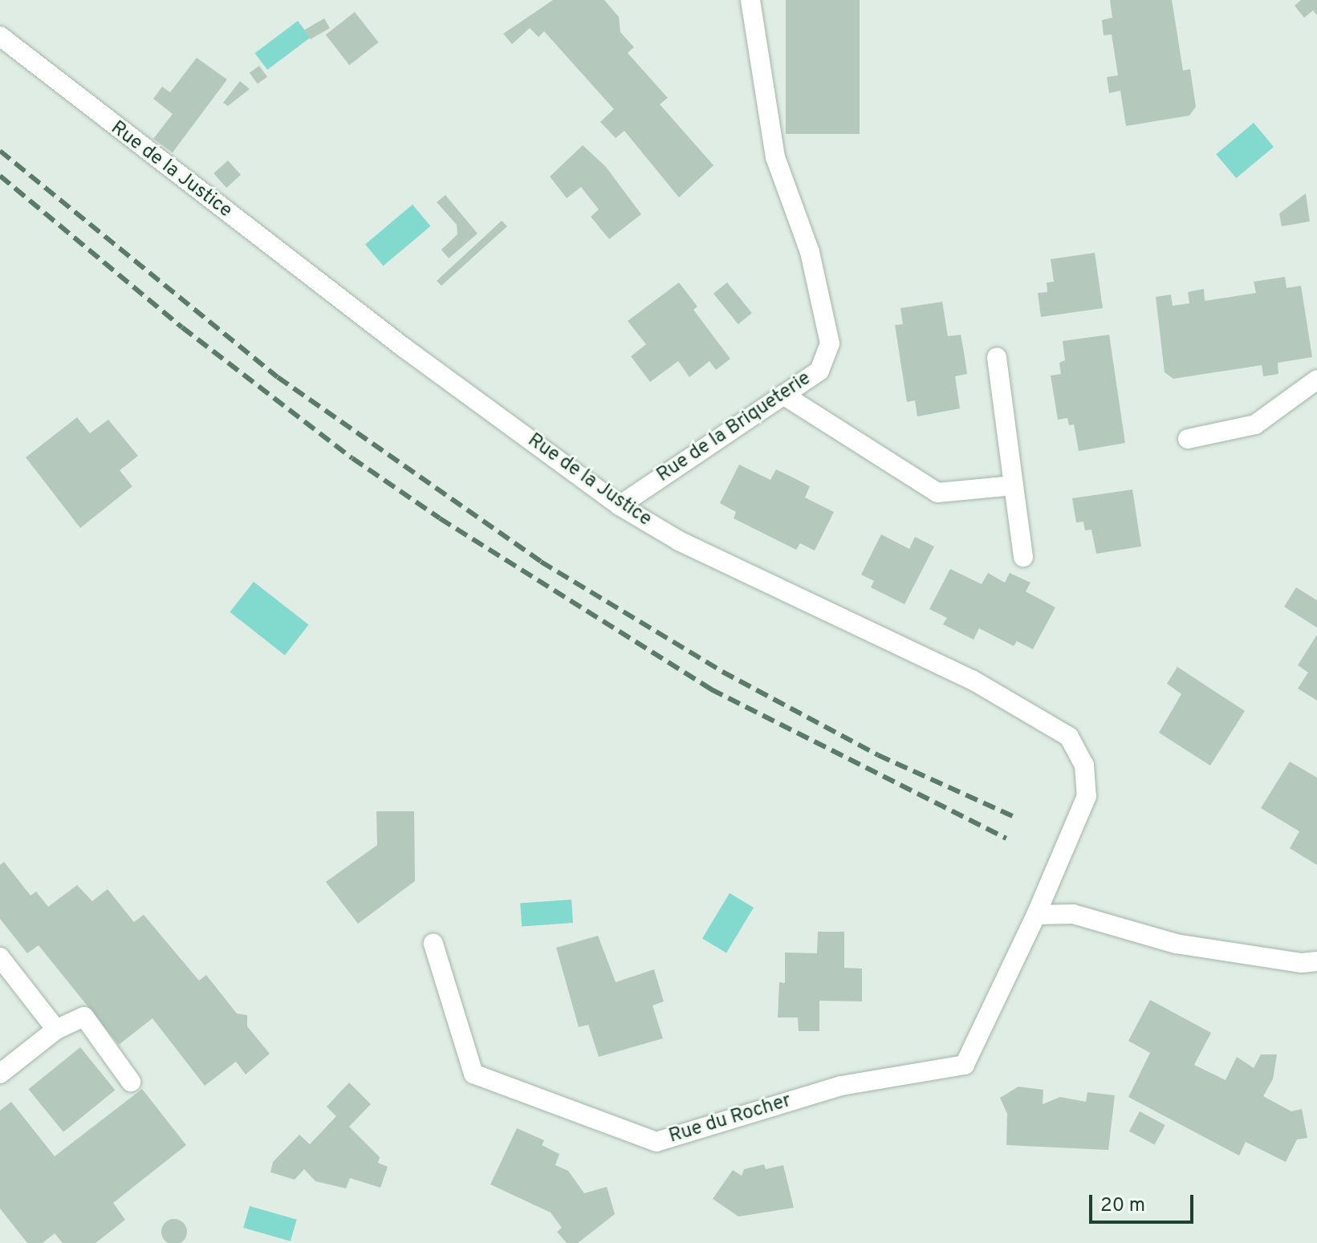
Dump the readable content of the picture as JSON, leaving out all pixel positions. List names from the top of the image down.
{
  "streets": {
    "street": ["Rue de la Justice", "Rue de la Briqueterie", "Rue du Rocher"]
  },
  "crossings": [
    ["Rue de la Justice", "Rue de la Briqueterie"],
    ["Rue de la Justice", "Rue du Rocher"]
  ],
  "scale_bar": "20 m"
}
